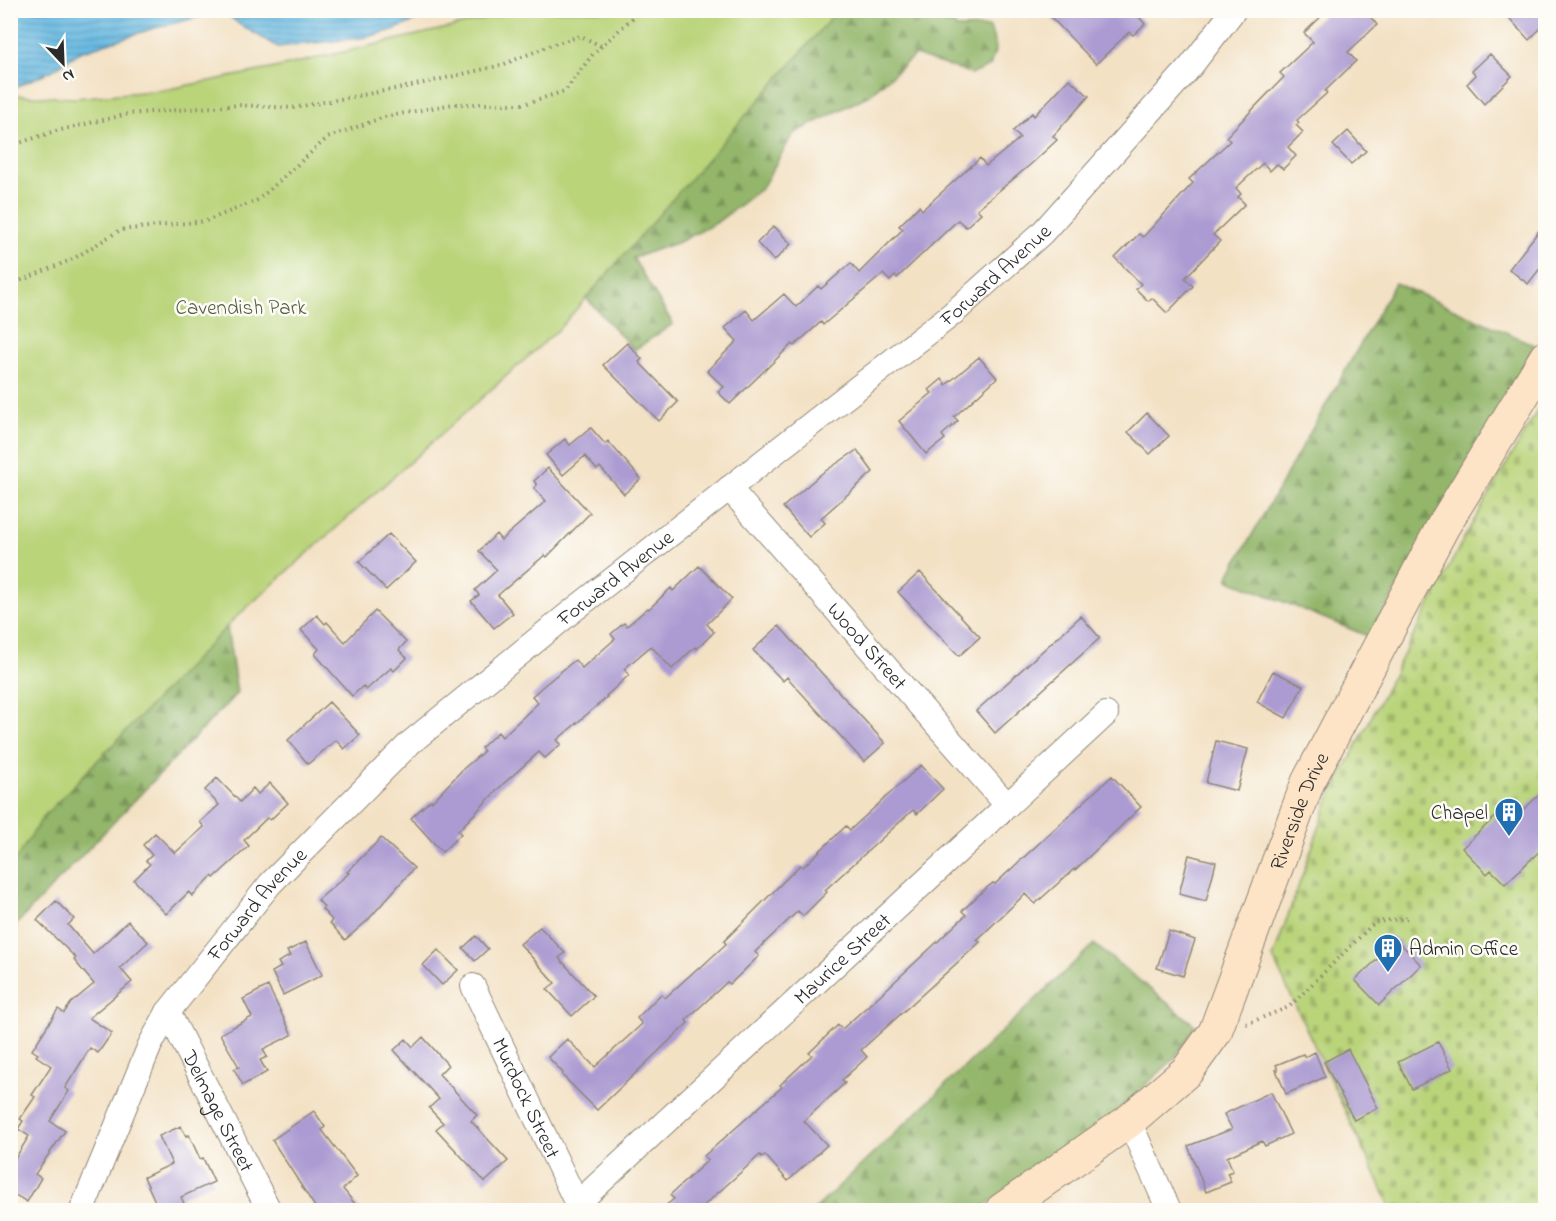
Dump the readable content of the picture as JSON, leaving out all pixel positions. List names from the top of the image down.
{
  "streets": {
    "main road": ["Riverside Drive"],
    "street": [
      "Forward Avenue",
      "Wood Street",
      "Maurice Street",
      "Murdock Street",
      "Delmage Street"
    ]
  },
  "crossings": [
    ["Forward Avenue", "Wood Street"],
    ["Forward Avenue", "Delmage Street"],
    ["Wood Street", "Maurice Street"],
    ["Maurice Street", "Murdock Street"]
  ],
  "parks": ["Cavendish Park"],
  "places": {
    "building": ["Chapel", "Admin Office"]
  },
  "north": "bottom right"
}
